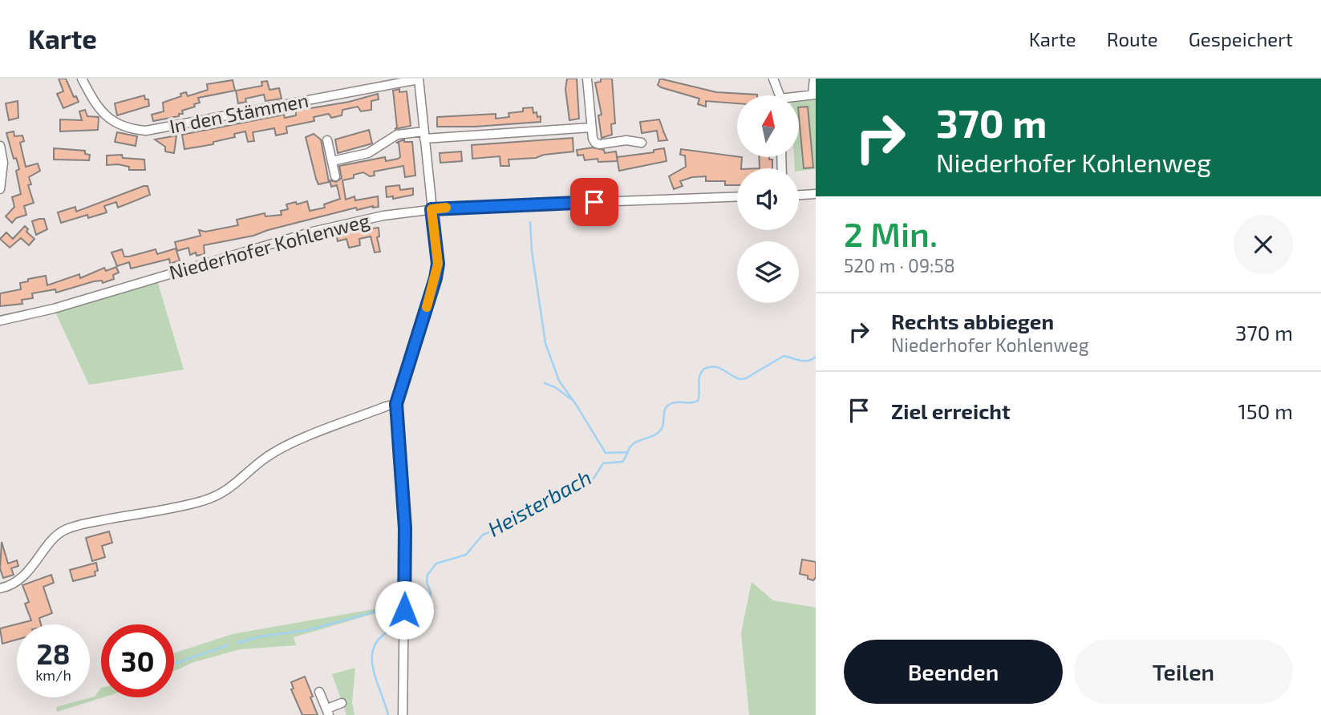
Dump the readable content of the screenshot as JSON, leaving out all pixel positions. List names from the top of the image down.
{
  "streets": {
    "street": ["In den Stämmen", "Niederhofer Kohlenweg"]
  },
  "water": ["Heisterbach"],
  "north": "top",
  "page": {
    "header": "Karte",
    "nav": ["Karte", "Route", "Gespeichert"],
    "turn": ["370 m", "Niederhofer Kohlenweg"],
    "heading": ["2 Min.", "520 m · 09:58"],
    "list": [
      {
        "name": "Rechts abbiegen",
        "note": "Niederhofer Kohlenweg",
        "value": "370 m"
      },
      {
        "name": "Ziel erreicht",
        "value": "150 m"
      }
    ],
    "speed": "28 km/h",
    "limit": "30",
    "buttons": ["Beenden", "Teilen"]
  }
}
